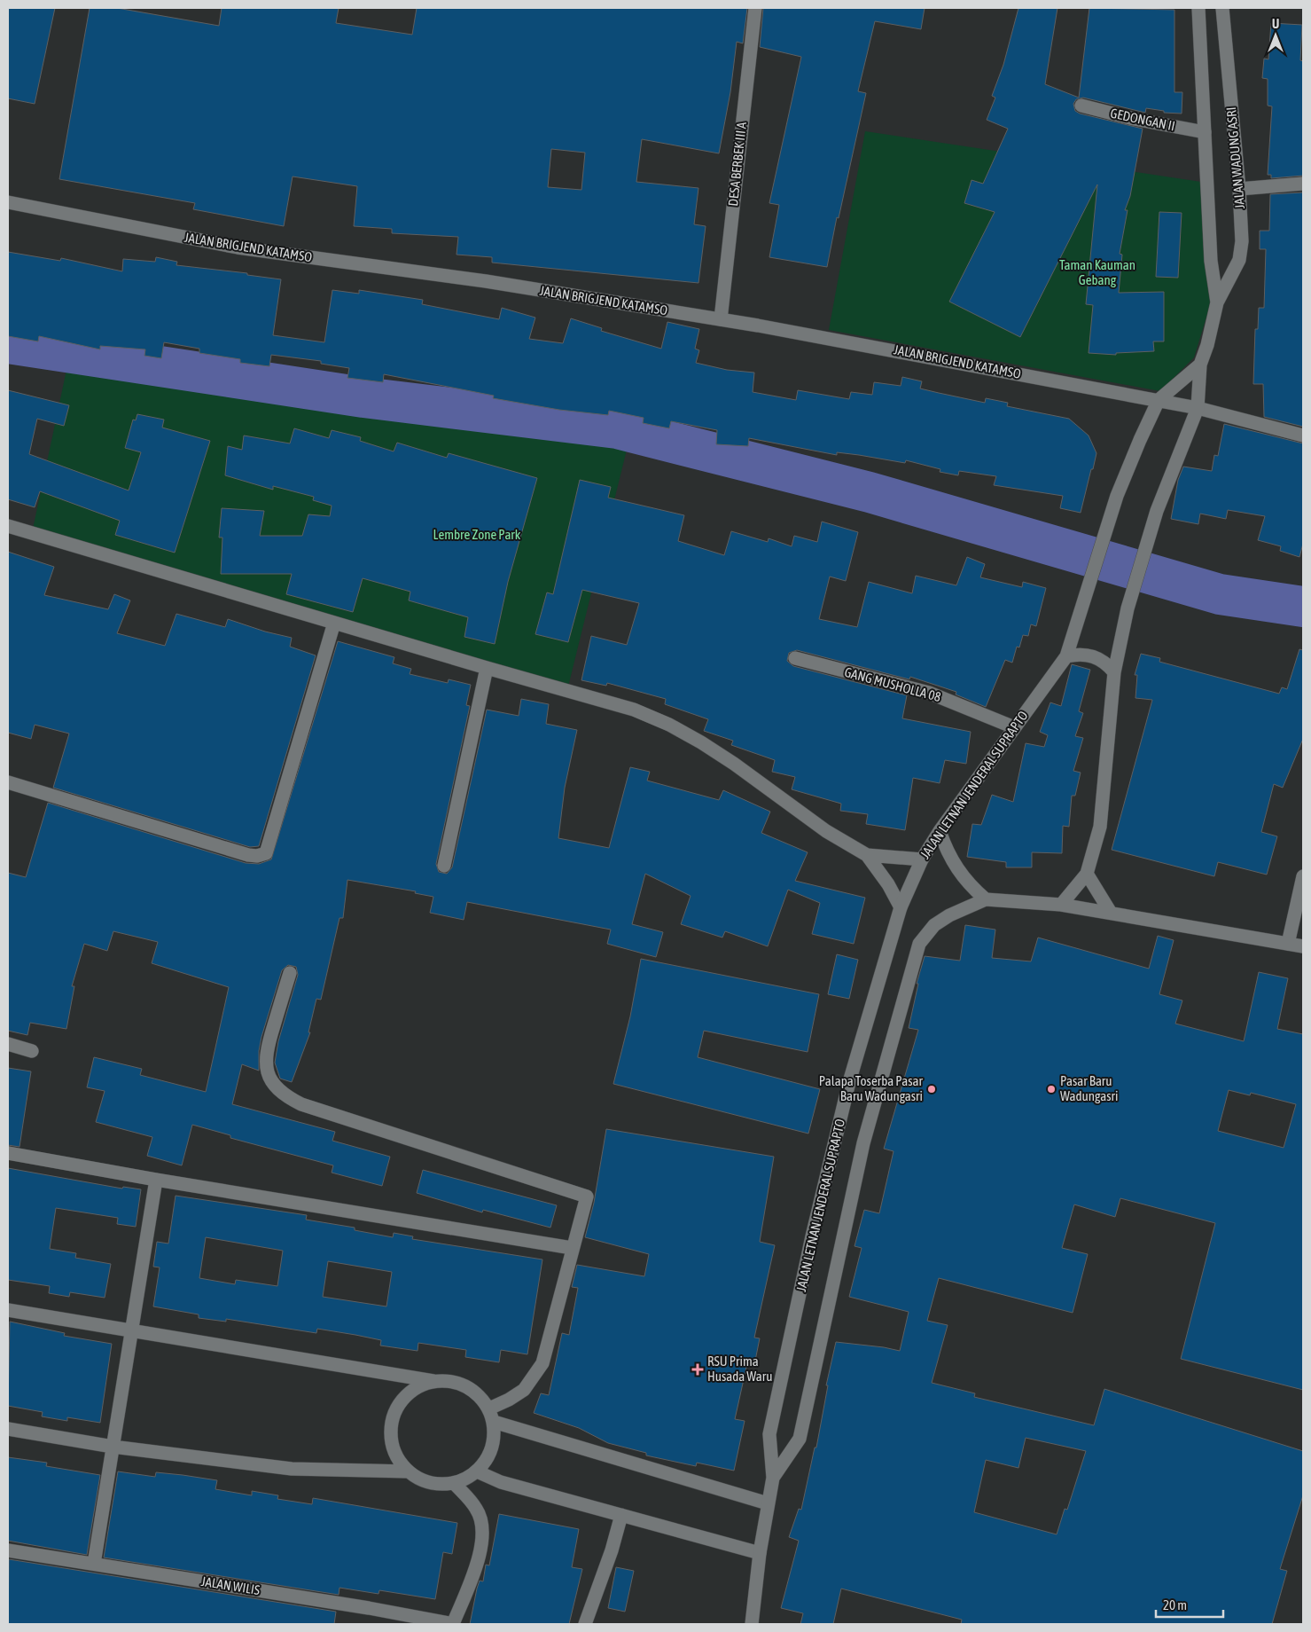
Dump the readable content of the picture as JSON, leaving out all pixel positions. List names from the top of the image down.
{
  "streets": {
    "street": [
      "GEDONGAN II",
      "JALAN WADUNG ASRI",
      "DESA BERBEK III A",
      "JALAN BRIGJEND KATAMSO",
      "GANG MUSHOLLA 08",
      "JALAN LETNAN JENDERAL SUPRAPTO",
      "JALAN WILIS"
    ]
  },
  "crossings": [
    ["GEDONGAN II", "JALAN WADUNG ASRI"],
    ["JALAN WADUNG ASRI", "JALAN BRIGJEND KATAMSO"],
    ["DESA BERBEK III A", "JALAN BRIGJEND KATAMSO"],
    ["JALAN BRIGJEND KATAMSO", "JALAN LETNAN JENDERAL SUPRAPTO"],
    ["GANG MUSHOLLA 08", "JALAN LETNAN JENDERAL SUPRAPTO"]
  ],
  "parks": ["Taman Kauman Gebang", "Lembre Zone Park"],
  "places": {
    "other": ["Palapa Toserba Pasar Baru Wadungasri", "Pasar Baru Wadungasri"],
    "health": ["RSU Prima Husada Waru"]
  },
  "scale_bar": "20 m",
  "north": "top"
}
